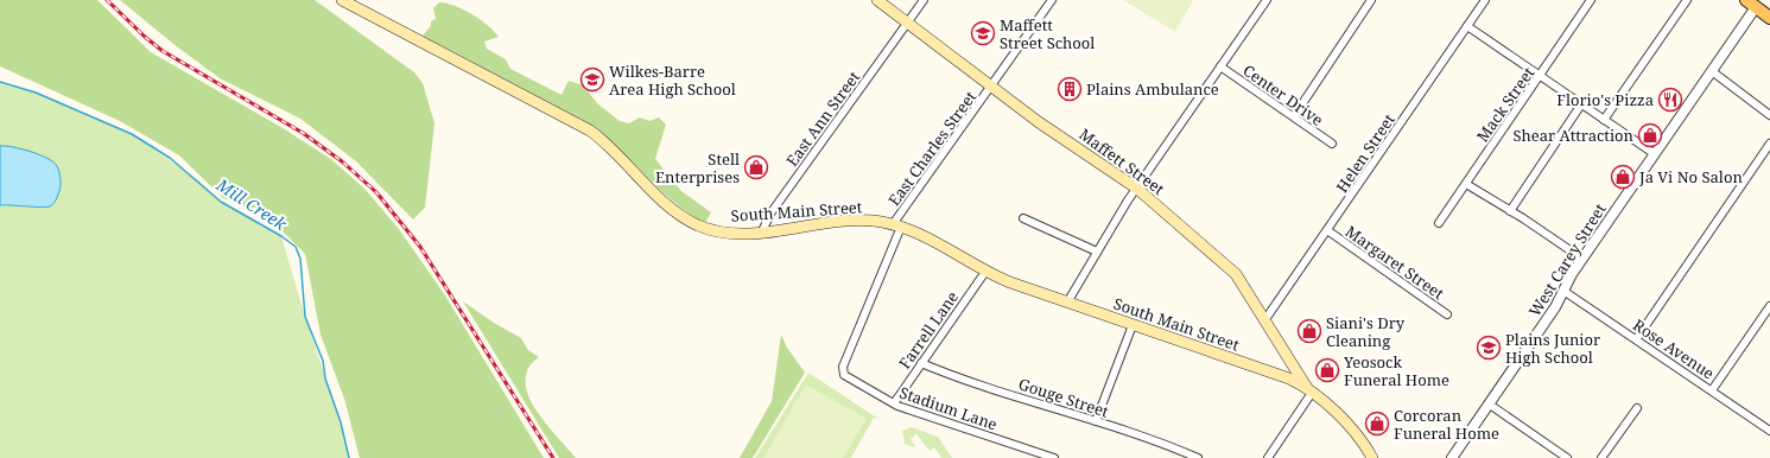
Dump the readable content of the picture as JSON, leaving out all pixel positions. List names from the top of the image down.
{
  "streets": {
    "main road": ["Maffett Street", "South Main Street"],
    "street": [
      "Center Drive",
      "Mack Street",
      "East Ann Street",
      "East Charles Street",
      "Helen Street",
      "West Carey Street",
      "Margaret Street",
      "Farrell Lane",
      "Rose Avenue",
      "Gouge Street",
      "Stadium Lane"
    ]
  },
  "crossings": [
    ["East Ann Street", "Maffett Street"],
    ["East Ann Street", "South Main Street"],
    ["East Charles Street", "Maffett Street"],
    ["East Charles Street", "South Main Street"],
    ["East Charles Street", "Stadium Lane"],
    ["Helen Street", "Maffett Street"],
    ["Helen Street", "Margaret Street"],
    ["Maffett Street", "South Main Street"],
    ["South Main Street", "Farrell Lane"],
    ["West Carey Street", "Rose Avenue"],
    ["Farrell Lane", "Gouge Street"],
    ["Farrell Lane", "Stadium Lane"]
  ],
  "water": ["Mill Creek"],
  "places": {
    "school or university": ["Maffett Street School", "Wilkes-Barre Area High School", "Plains Junior High School"],
    "building": ["Plains Ambulance"],
    "restaurant": ["Florio's Pizza"],
    "shop": [
      "Shear Attraction",
      "Stell Enterprises",
      "Ja Vi No Salon",
      "Siani's Dry Cleaning",
      "Yeosock Funeral Home",
      "Corcoran Funeral Home"
    ]
  }
}
